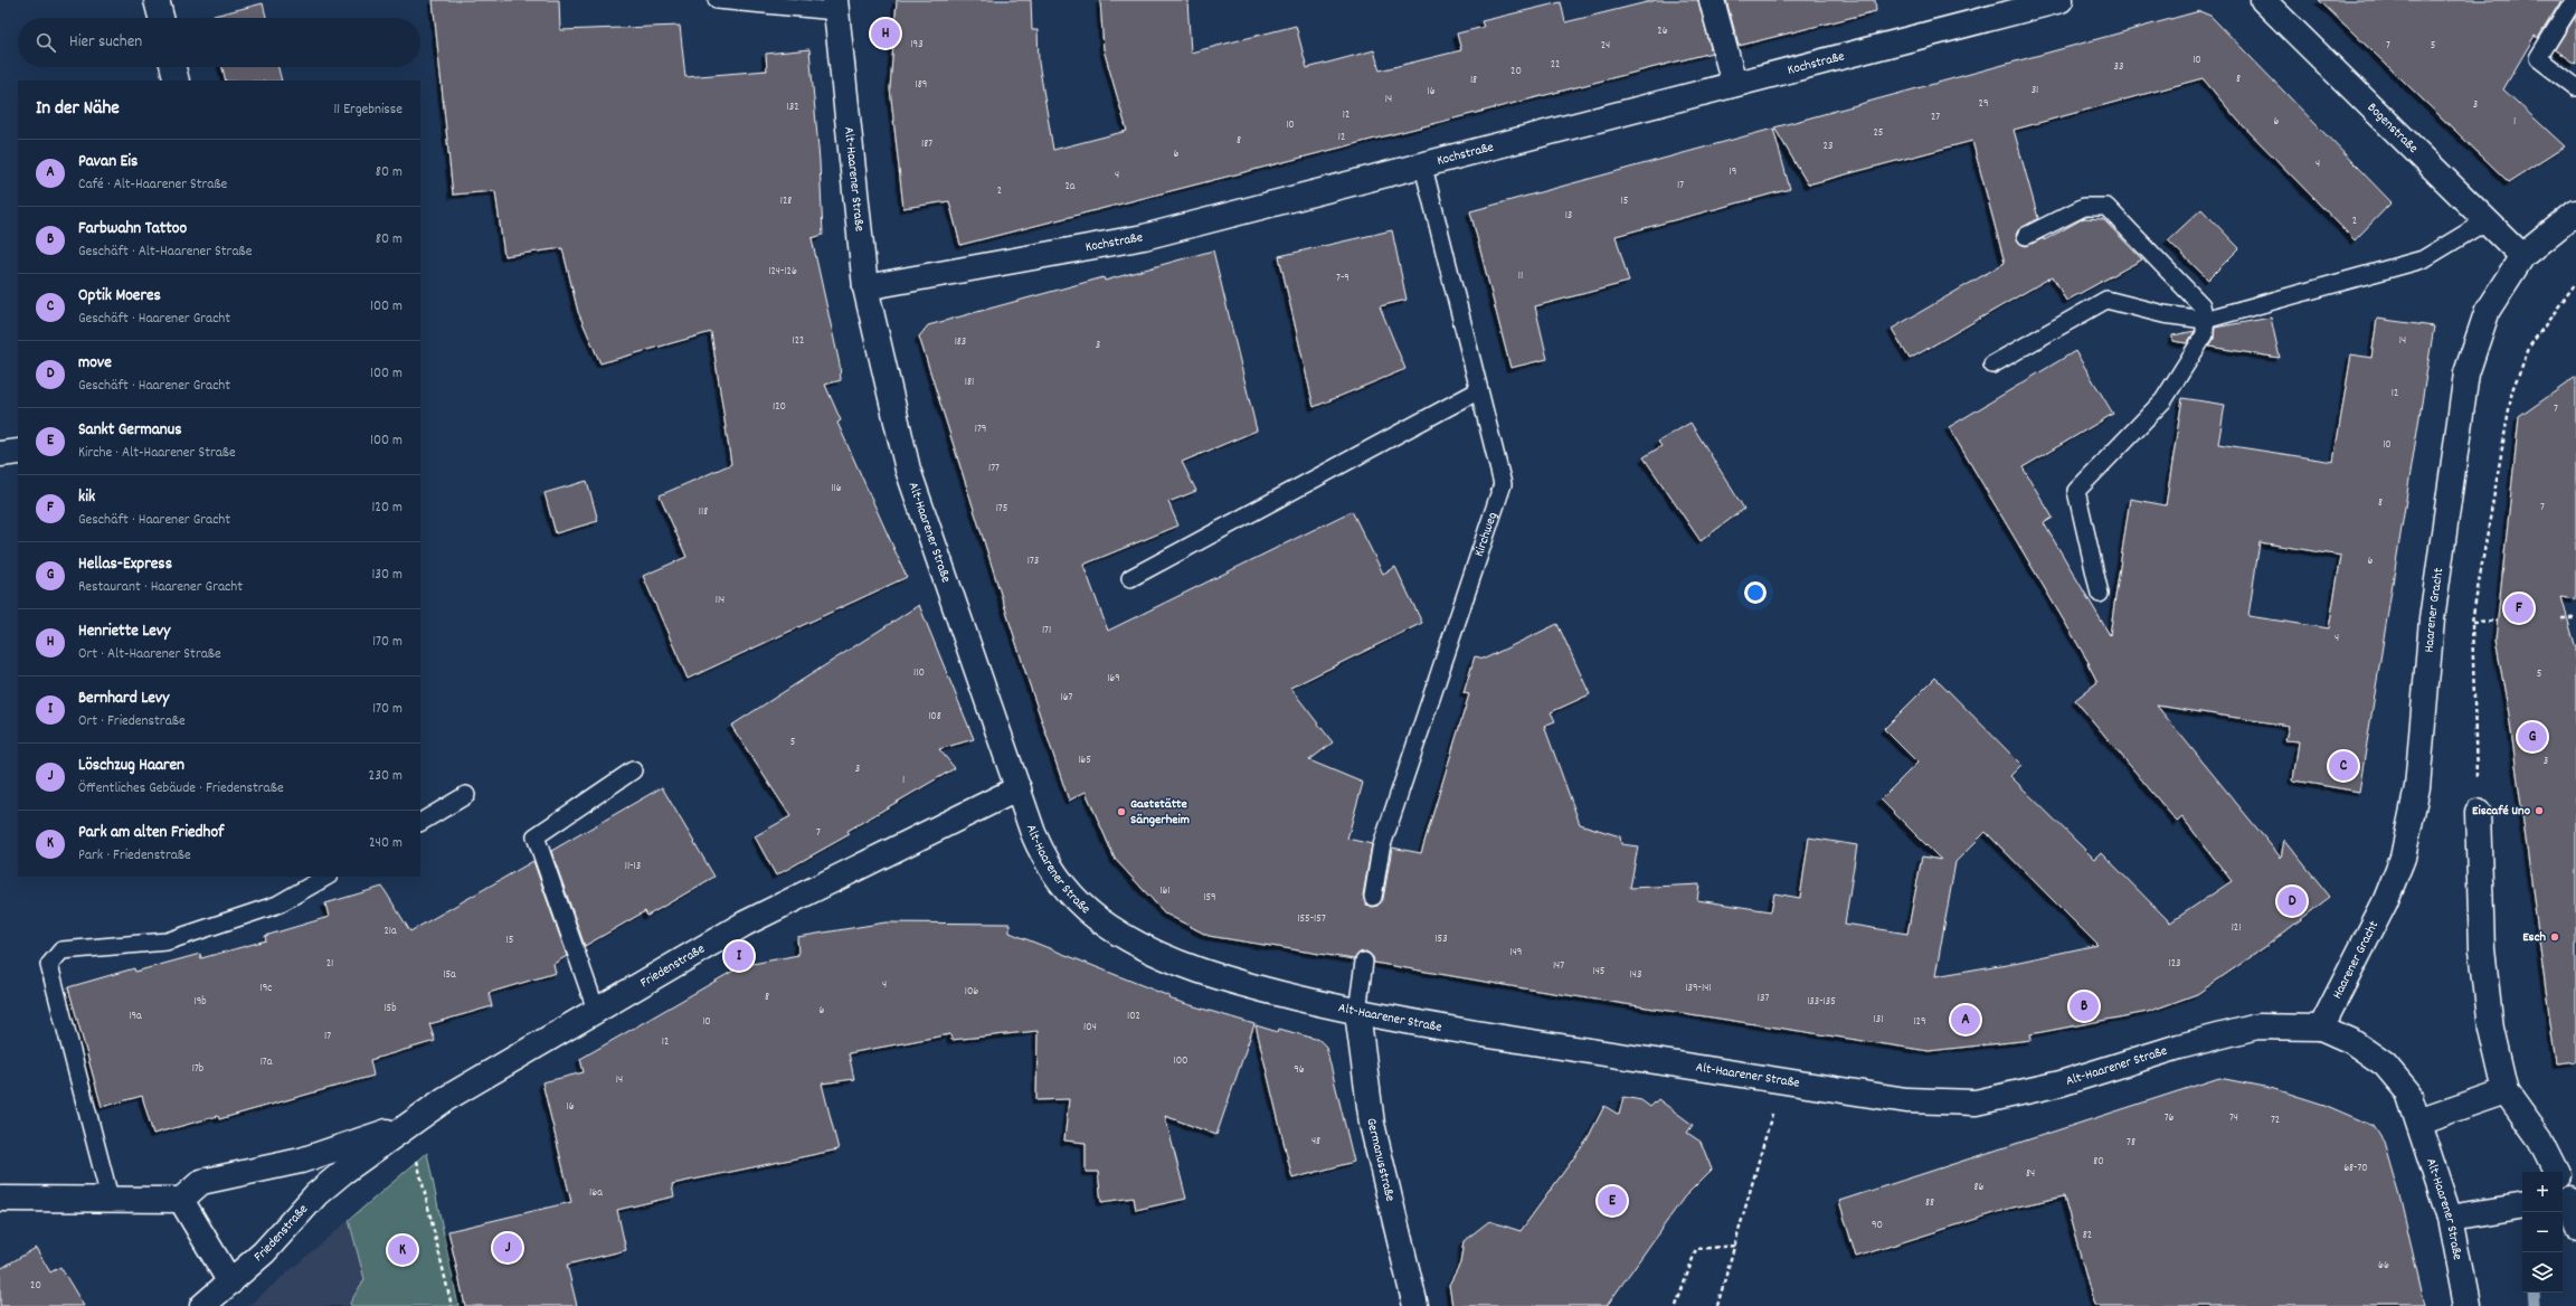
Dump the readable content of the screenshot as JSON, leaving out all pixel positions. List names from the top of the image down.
{
  "streets": {
    "street": [
      "Kochstraße",
      "Bogenstraße",
      "Alt-Haarener Straße",
      "Haarener Gracht",
      "Friedenstraße",
      "Germanusstraße"
    ],
    "lane": ["Kirchweg"]
  },
  "crossings": [
    ["Kochstraße", "Alt-Haarener Straße"],
    ["Kochstraße", "Kirchweg"],
    ["Bogenstraße", "Haarener Gracht"],
    ["Alt-Haarener Straße", "Haarener Gracht"],
    ["Alt-Haarener Straße", "Friedenstraße"],
    ["Alt-Haarener Straße", "Germanusstraße"]
  ],
  "places": ["Eiscafé Uno", "Gaststätte Sängerheim", "Esch"],
  "house_numbers": [
    "26",
    "193",
    "24",
    "7",
    "5",
    "10",
    "22",
    "33",
    "20",
    "8",
    "18",
    "189",
    "31",
    "16",
    "14",
    "29",
    "3",
    "132",
    "12",
    "27",
    "6",
    "1",
    "10",
    "25",
    "12",
    "8",
    "187",
    "23",
    "6",
    "4",
    "19",
    "4",
    "17",
    "2a",
    "2",
    "128",
    "15",
    "13",
    "2",
    "124-126",
    "11",
    "7-9",
    "122",
    "14",
    "183",
    "3",
    "181",
    "12",
    "120",
    "7",
    "179",
    "10",
    "177",
    "116",
    "8",
    "7",
    "175",
    "118",
    "173",
    "6",
    "114",
    "171",
    "4",
    "110",
    "5",
    "169",
    "167",
    "108",
    "5",
    "165",
    "3",
    "3",
    "1",
    "7",
    "11-13",
    "161",
    "159",
    "155-157",
    "121",
    "21a",
    "153",
    "15",
    "149",
    "21",
    "123",
    "147",
    "145",
    "15a",
    "143",
    "4",
    "19c",
    "139-141",
    "106",
    "8",
    "137",
    "19b",
    "133-135",
    "15b",
    "6",
    "19a",
    "102",
    "131",
    "10",
    "129",
    "104",
    "17",
    "12",
    "100",
    "17a",
    "17b",
    "96",
    "14",
    "16",
    "76",
    "74",
    "72",
    "48",
    "78",
    "80",
    "68-70",
    "84",
    "86",
    "16a",
    "88",
    "90",
    "82",
    "66",
    "20"
  ],
  "page": {
    "pins": [
      "H",
      "F",
      "G",
      "C",
      "D",
      "I",
      "B",
      "A",
      "E",
      "J",
      "K"
    ],
    "search": "Hier suchen",
    "heading": ["In der Nähe", "11 Ergebnisse"],
    "list": [
      {
        "mark": "A",
        "name": "Pavan Eis",
        "note": "Café · Alt-Haarener Straße",
        "value": "80 m"
      },
      {
        "mark": "B",
        "name": "Farbwahn Tattoo",
        "note": "Geschäft · Alt-Haarener Straße",
        "value": "80 m"
      },
      {
        "mark": "C",
        "name": "Optik Moeres",
        "note": "Geschäft · Haarener Gracht",
        "value": "100 m"
      },
      {
        "mark": "D",
        "name": "move",
        "note": "Geschäft · Haarener Gracht",
        "value": "100 m"
      },
      {
        "mark": "E",
        "name": "Sankt Germanus",
        "note": "Kirche · Alt-Haarener Straße",
        "value": "100 m"
      },
      {
        "mark": "F",
        "name": "kik",
        "note": "Geschäft · Haarener Gracht",
        "value": "120 m"
      },
      {
        "mark": "G",
        "name": "Hellas-Express",
        "note": "Restaurant · Haarener Gracht",
        "value": "130 m"
      },
      {
        "mark": "H",
        "name": "Henriette Levy",
        "note": "Ort · Alt-Haarener Straße",
        "value": "170 m"
      },
      {
        "mark": "I",
        "name": "Bernhard Levy",
        "note": "Ort · Friedenstraße",
        "value": "170 m"
      },
      {
        "mark": "J",
        "name": "Löschzug Haaren",
        "note": "Öffentliches Gebäude · Friedenstraße",
        "value": "230 m"
      },
      {
        "mark": "K",
        "name": "Park am alten Friedhof",
        "note": "Park · Friedenstraße",
        "value": "240 m"
      }
    ],
    "map_buttons": ["+", "−"]
  }
}
